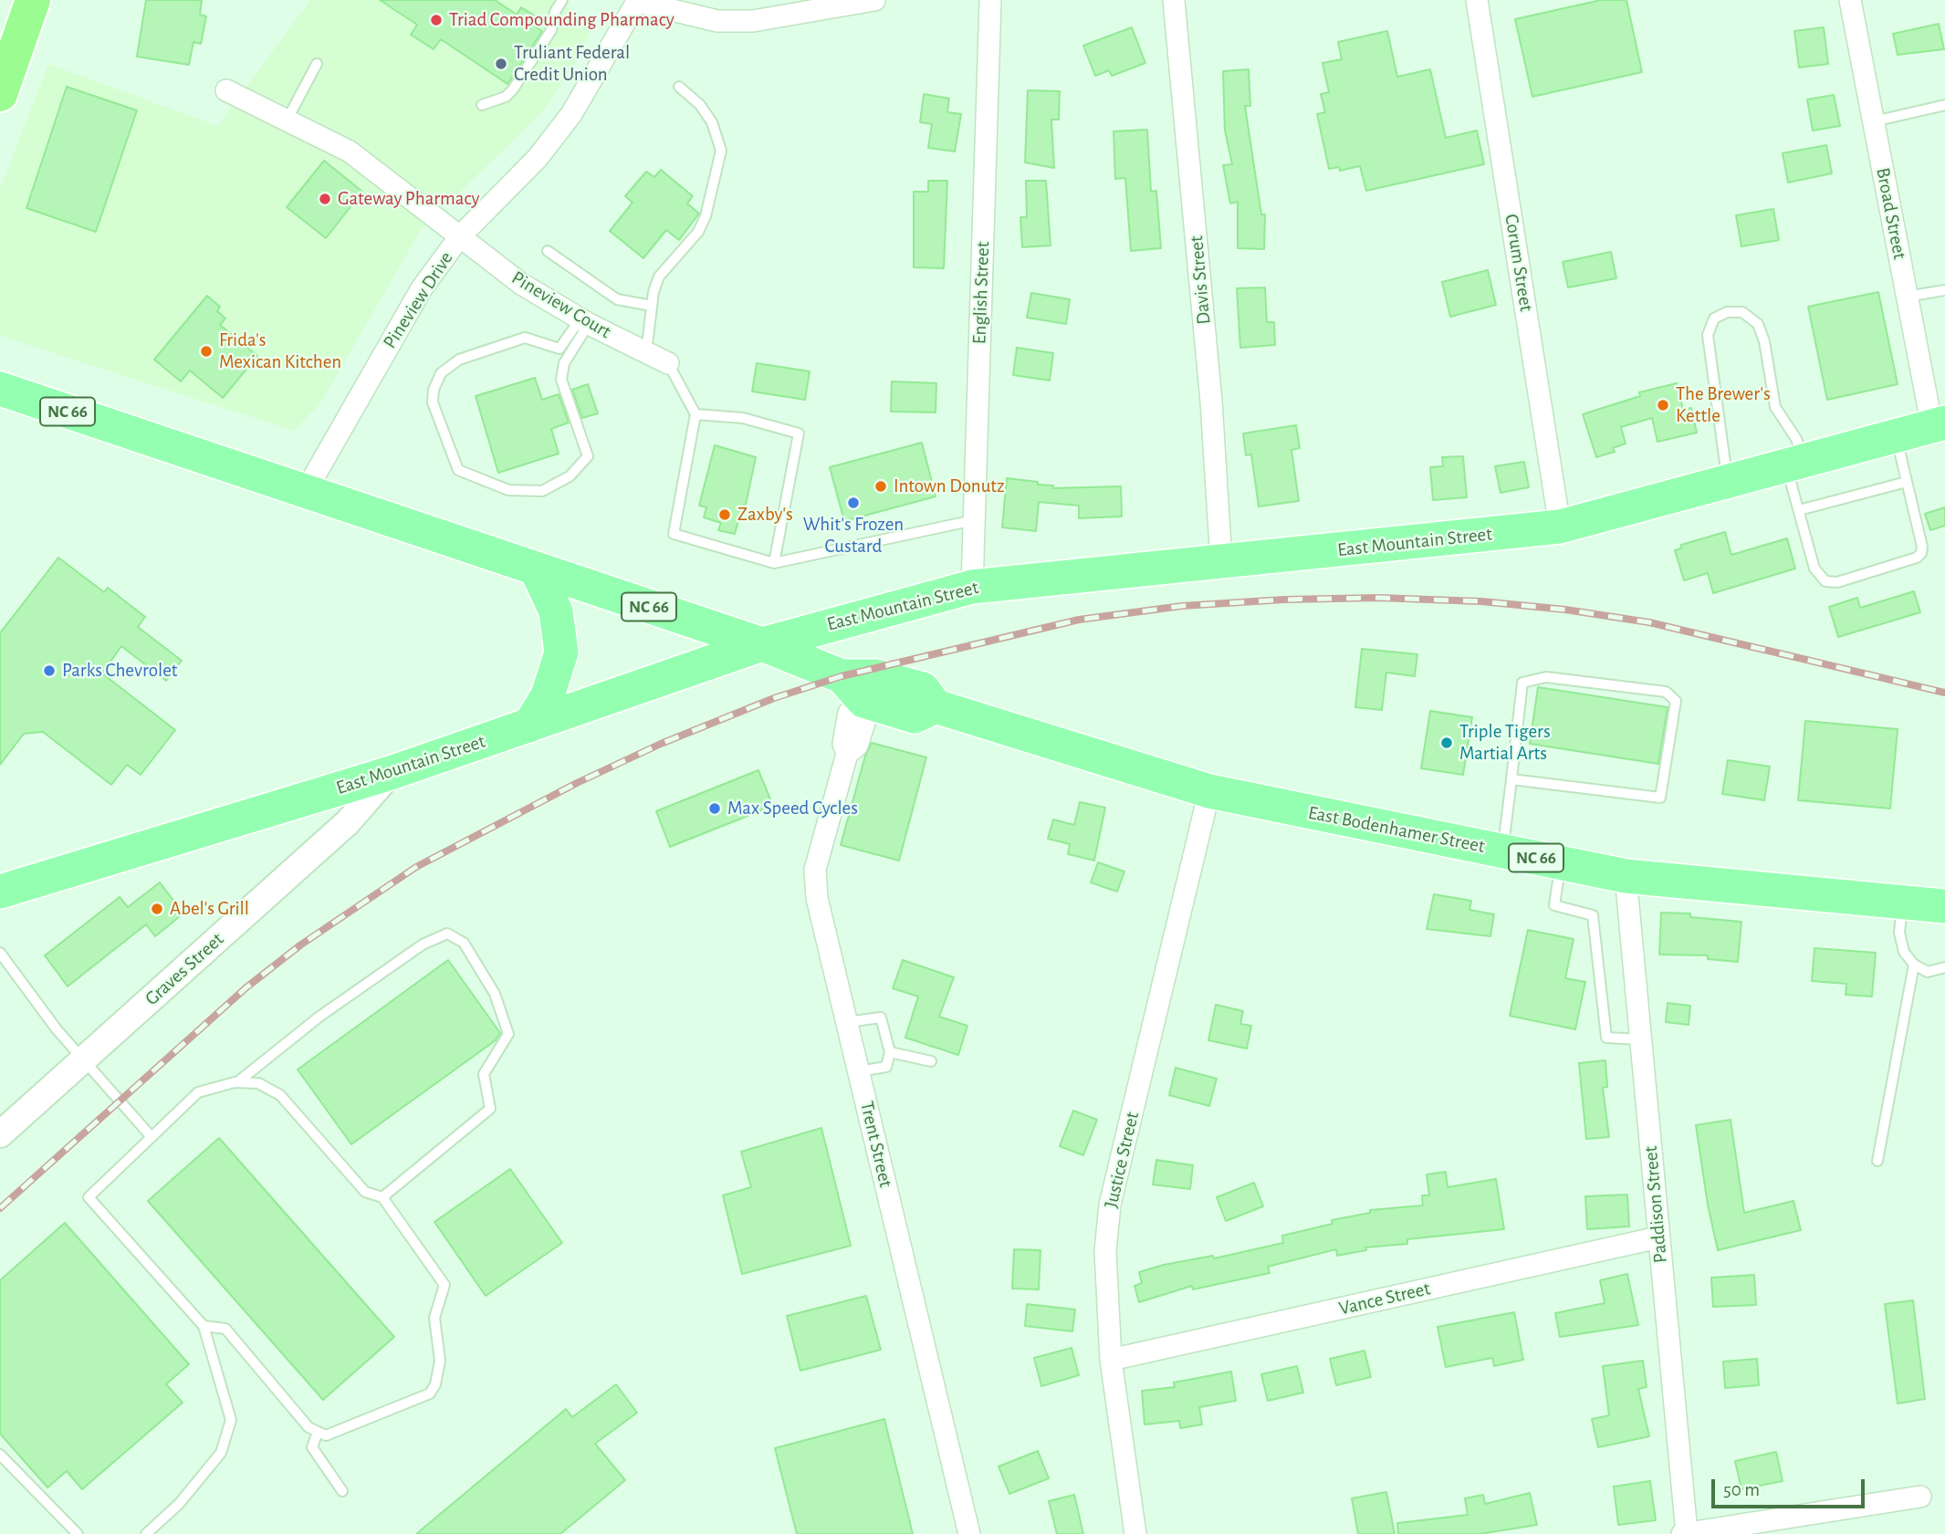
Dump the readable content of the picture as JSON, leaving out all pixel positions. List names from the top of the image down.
{
  "streets": {
    "main road": ["NC 66", "East Mountain Street", "East Bodenhamer Street"],
    "street": [
      "Broad Street",
      "Corum Street",
      "Davis Street",
      "English Street",
      "Pineview Drive",
      "Pineview Court",
      "Graves Street",
      "Trent Street",
      "Justice Street",
      "Paddison Street",
      "Vance Street"
    ]
  },
  "crossings": [
    ["Broad Street", "East Mountain Street"],
    ["Corum Street", "East Mountain Street"],
    ["Davis Street", "East Mountain Street"],
    ["English Street", "East Mountain Street"],
    ["Pineview Drive", "Pineview Court"],
    ["Pineview Drive", "NC 66"],
    ["NC 66", "East Mountain Street"],
    ["NC 66", "East Bodenhamer Street"],
    ["East Mountain Street", "East Bodenhamer Street"],
    ["East Mountain Street", "Graves Street"],
    ["East Bodenhamer Street", "Trent Street"],
    ["East Bodenhamer Street", "Justice Street"],
    ["East Bodenhamer Street", "Paddison Street"],
    ["Justice Street", "Vance Street"],
    ["Paddison Street", "Vance Street"]
  ],
  "places": [
    "Triad Compounding Pharmacy",
    "Truliant Federal Credit Union",
    "Gateway Pharmacy",
    "Frida's Mexican Kitchen",
    "The Brewer's Kettle",
    "Intown Donutz",
    "Whit's Frozen Custard",
    "Zaxby's",
    "Parks Chevrolet",
    "Triple Tigers Martial Arts",
    "Max Speed Cycles",
    "Abel's Grill"
  ],
  "scale_bar": "50 m"
}
